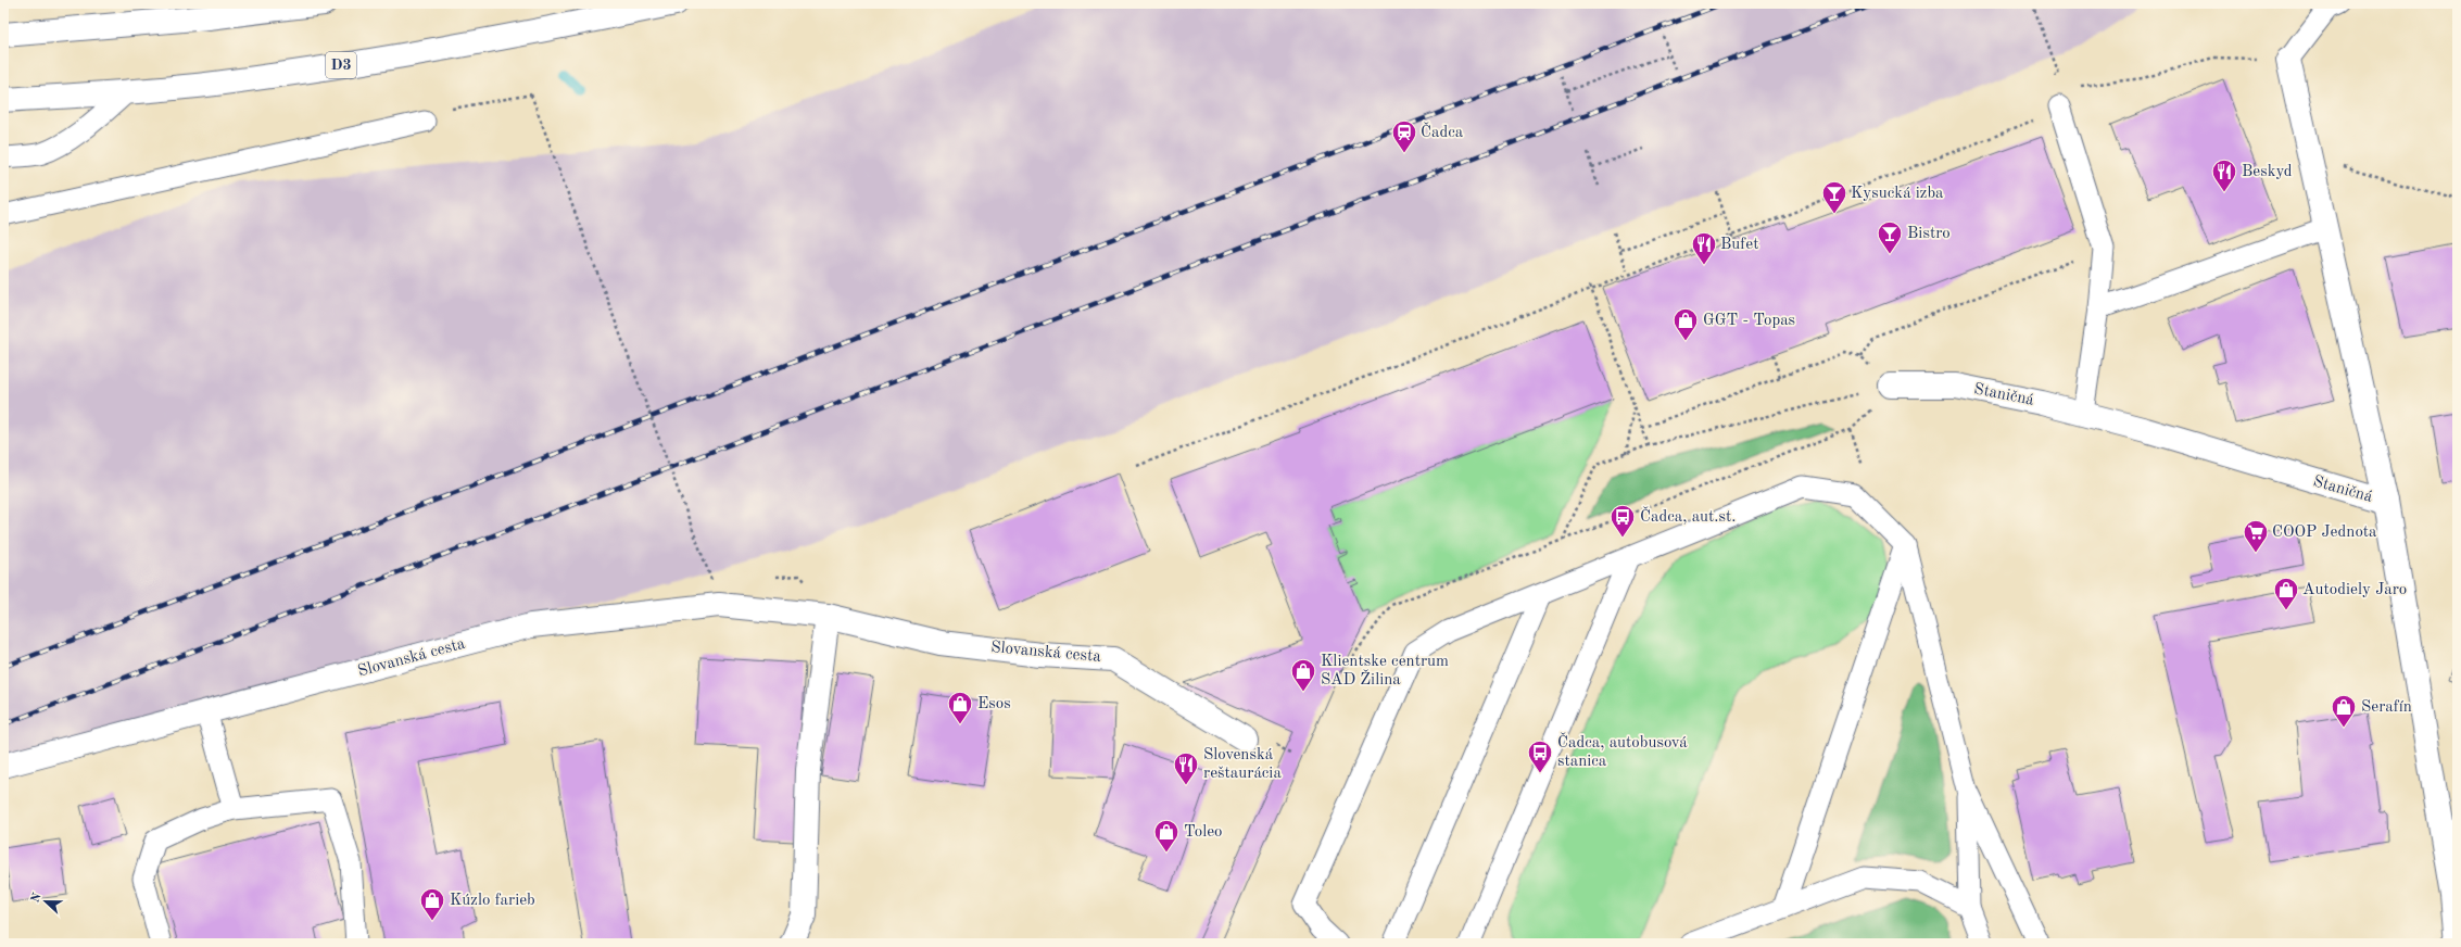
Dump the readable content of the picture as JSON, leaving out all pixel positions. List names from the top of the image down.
{
  "streets": {
    "main road": ["D3", "Staničná", "Slovanská cesta"]
  },
  "places": {
    "station": ["Čadca"],
    "restaurant": ["Beskyd", "Bufet", "Slovenská reštaurácia"],
    "bar": ["Kysucká izba", "Bistro"],
    "shop": [
      "GGT - Topas",
      "Autodiely Jaro",
      "Klientske centrum SAD Žilina",
      "Esos",
      "Serafín",
      "Toleo",
      "Kúzlo farieb"
    ],
    "bus stop": ["Čadca, aut.st.", "Čadca, autobusová stanica"],
    "supermarket": ["COOP Jednota"]
  },
  "north": "left"
}
